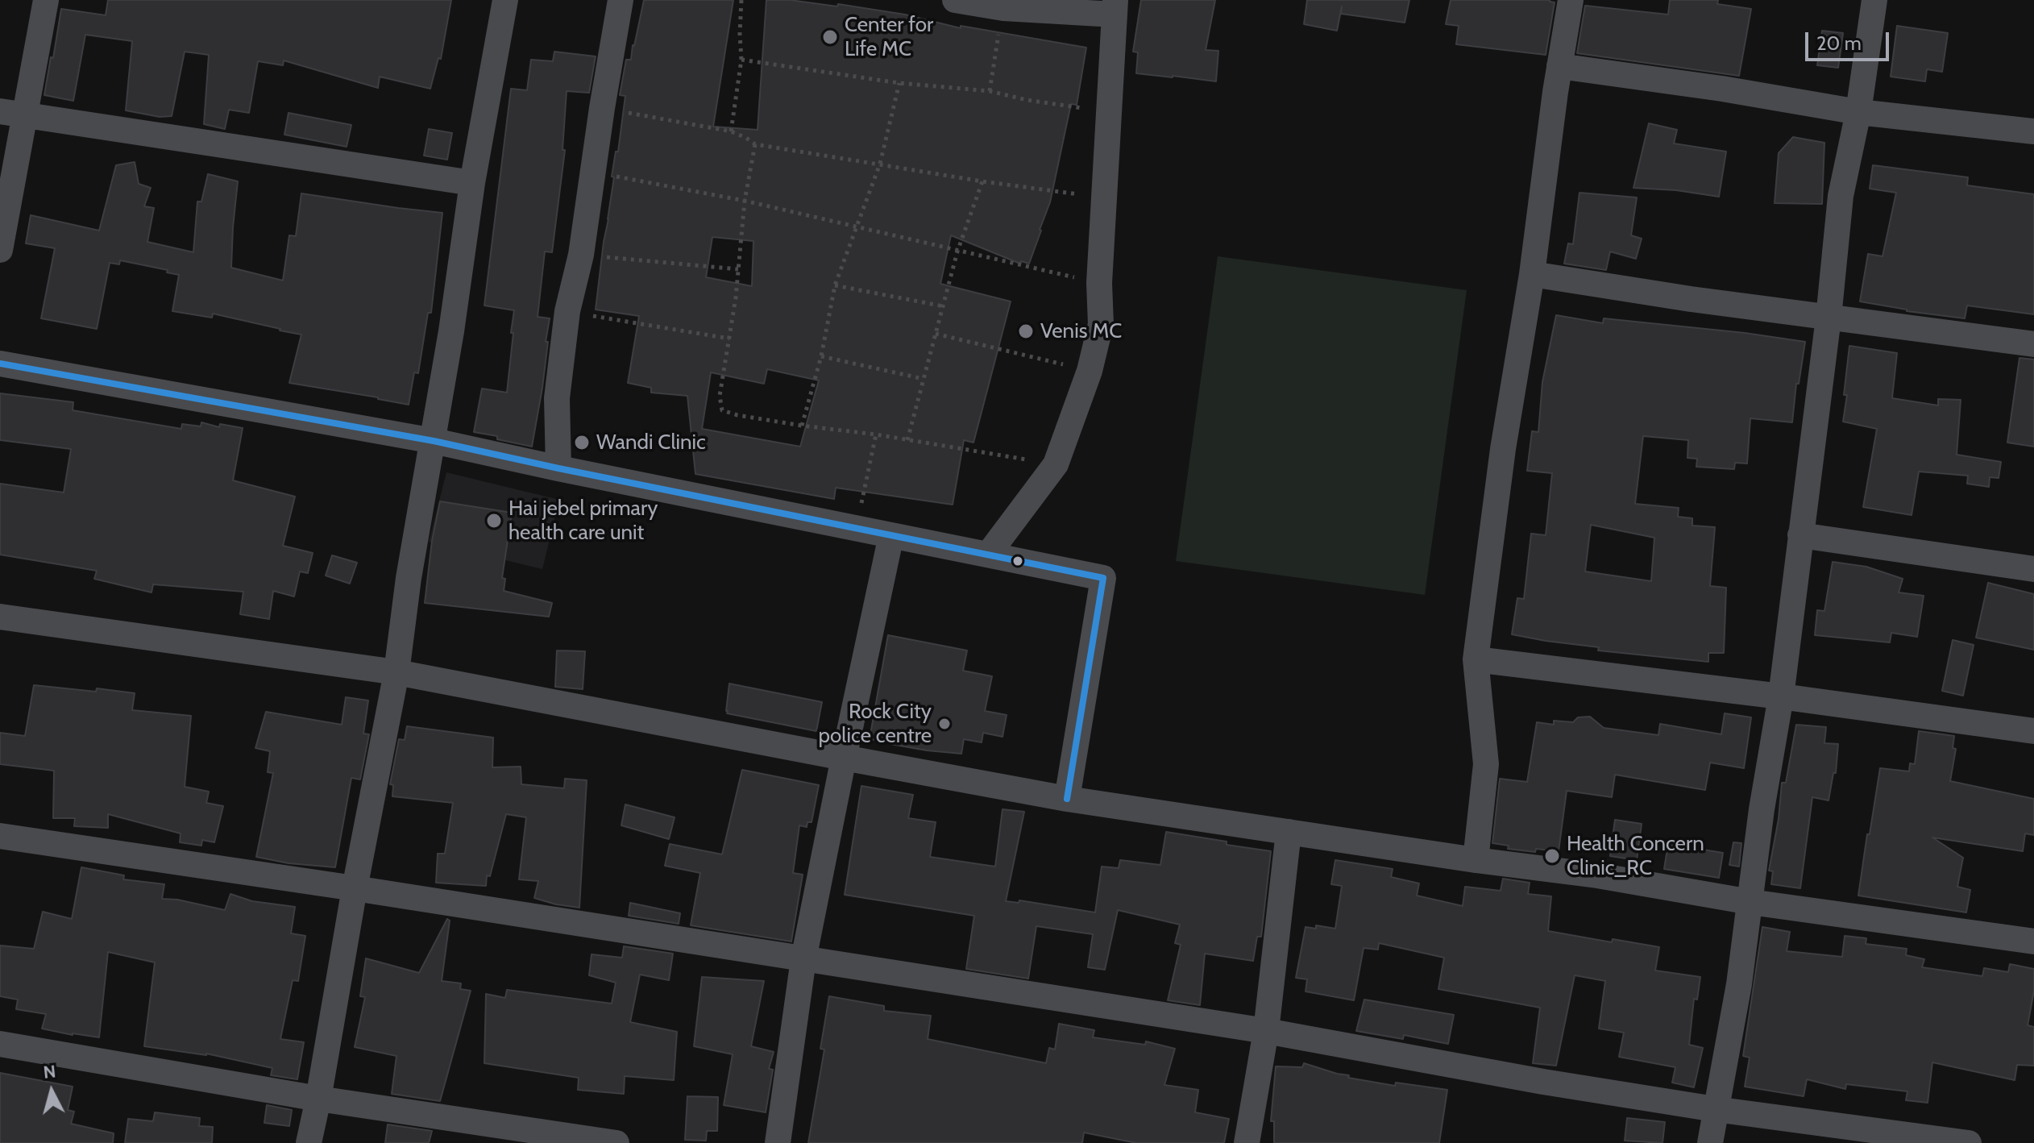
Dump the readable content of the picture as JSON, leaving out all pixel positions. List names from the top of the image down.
{
  "places": [
    "Center for Life MC",
    "Venis MC",
    "Wandi Clinic",
    "Hai jebel primary health care unit",
    "Rock City police centre",
    "Health Concern Clinic_RC"
  ],
  "scale_bar": "20 m",
  "north": "top"
}
